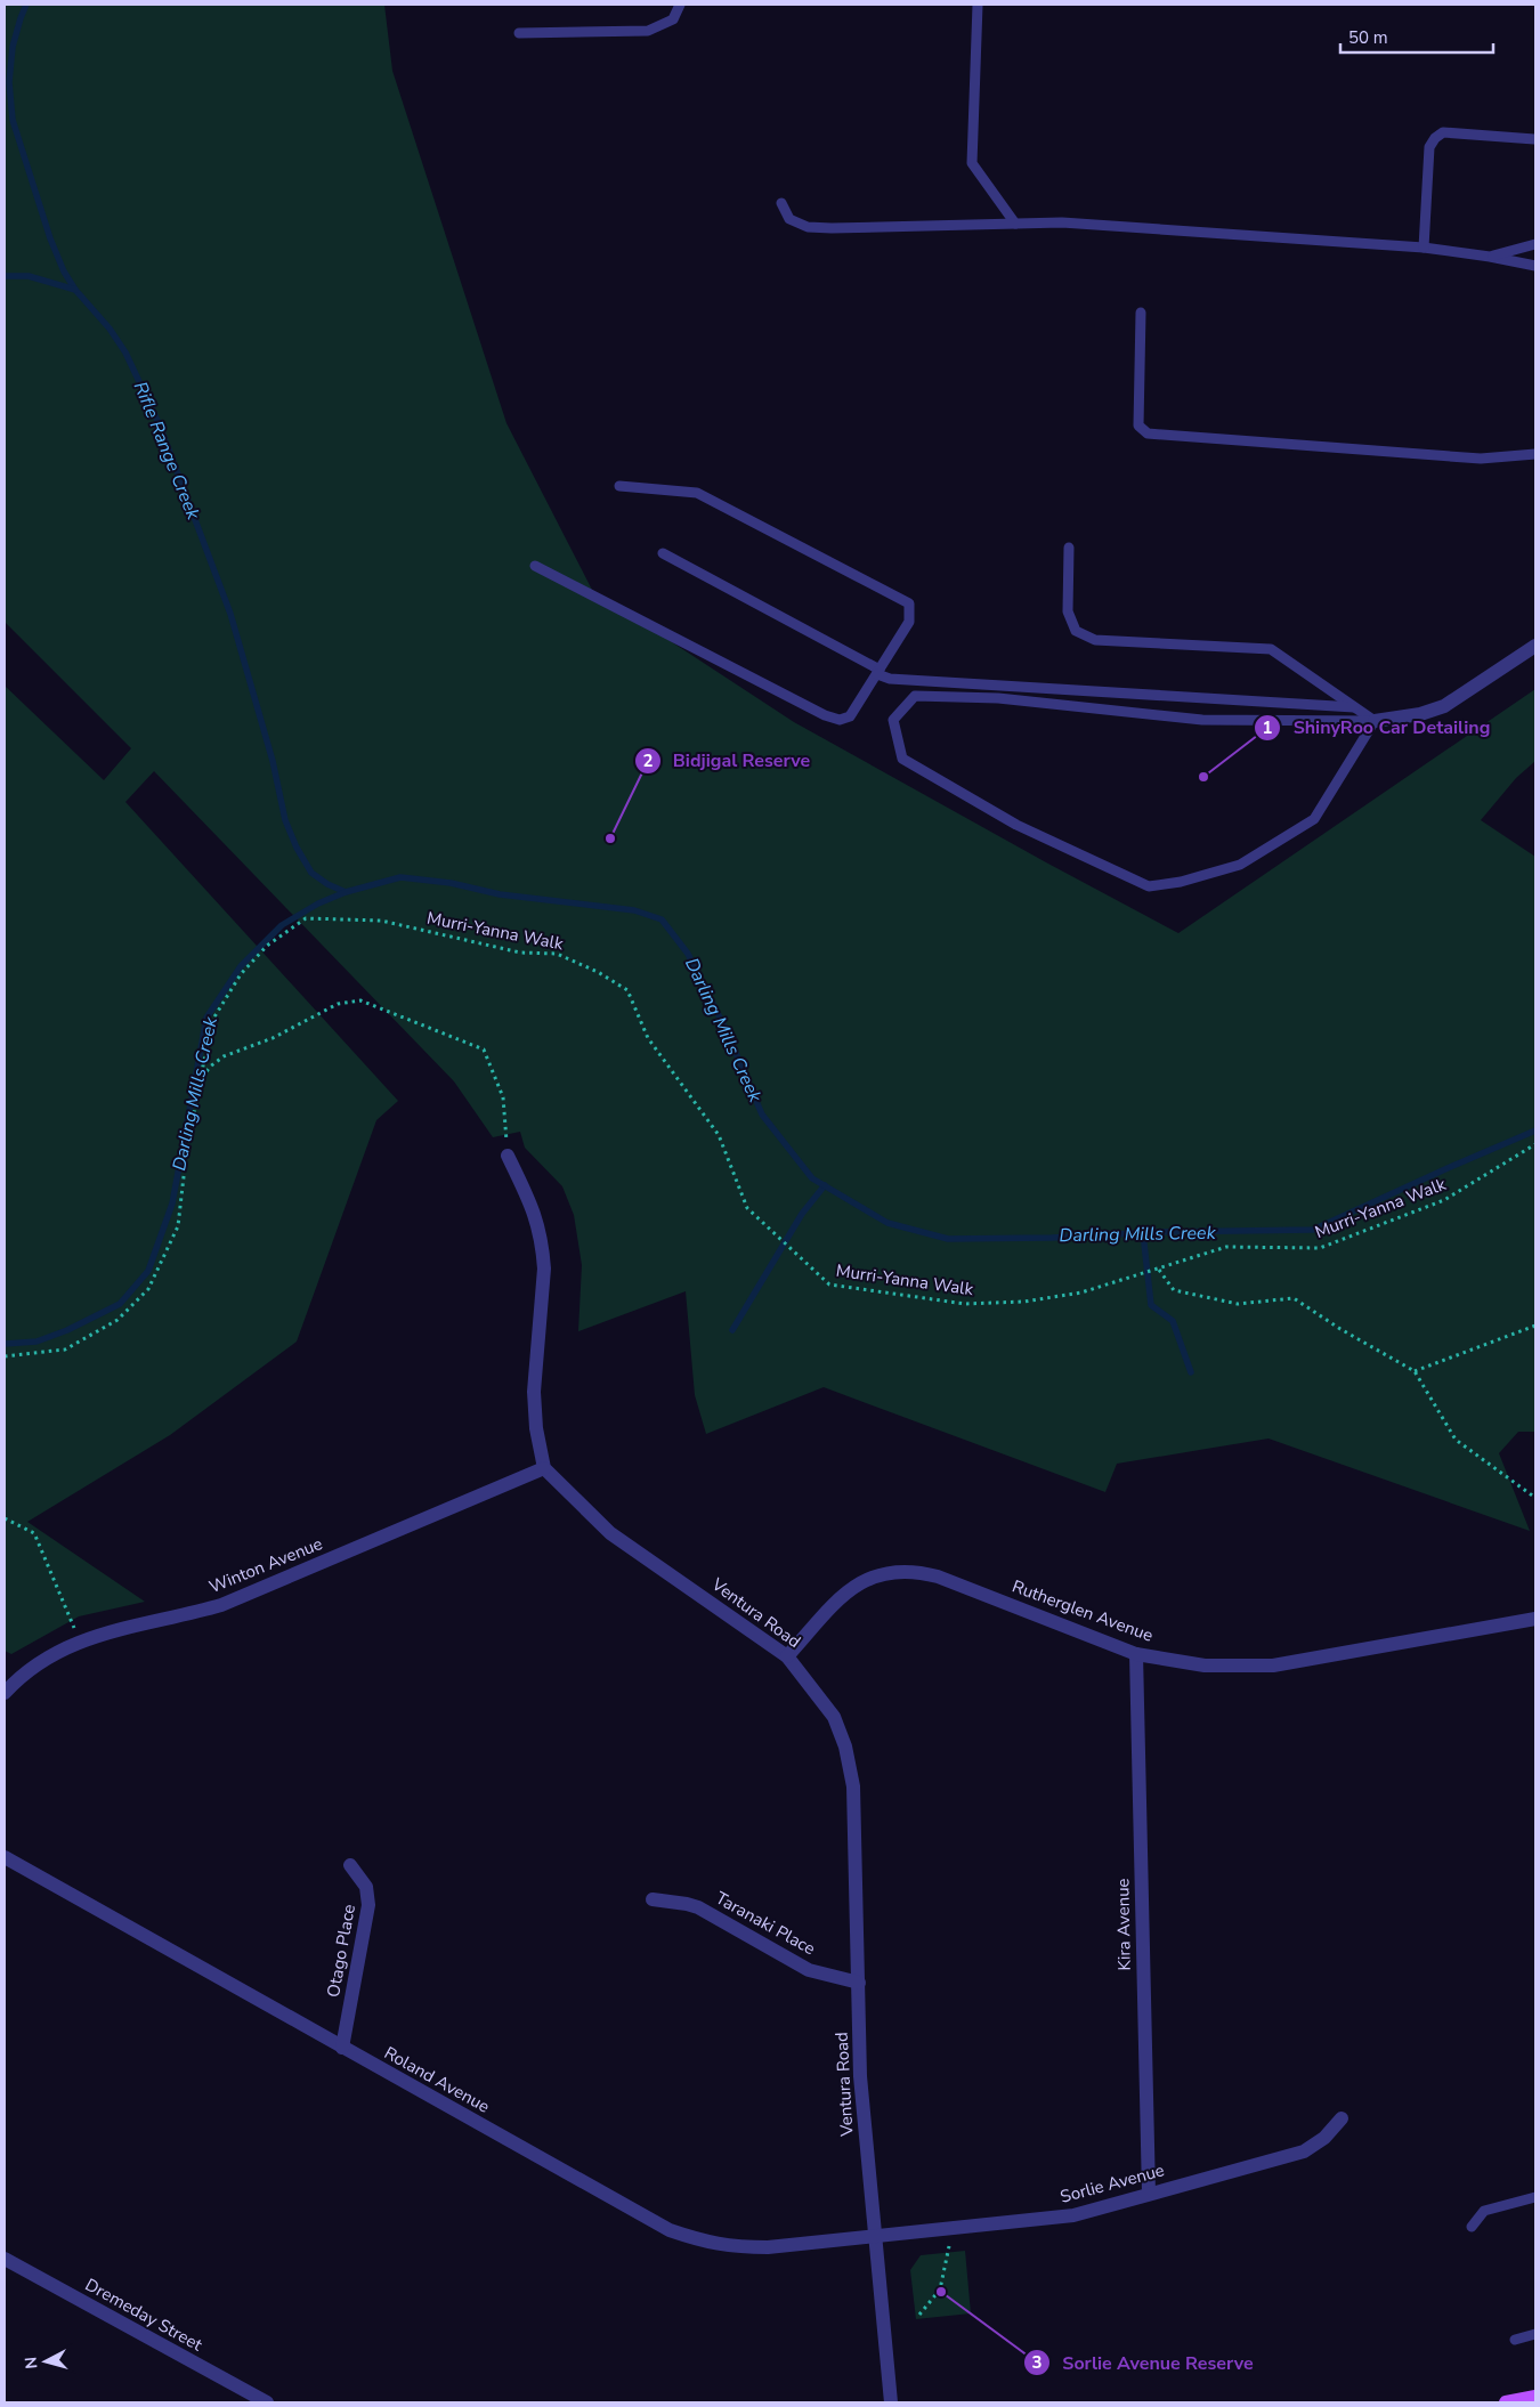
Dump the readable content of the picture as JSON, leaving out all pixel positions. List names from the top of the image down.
{
  "streets": {
    "street": [
      "Winton Avenue",
      "Rutherglen Avenue",
      "Ventura Road",
      "Taranaki Place",
      "Kira Avenue",
      "Otago Place",
      "Roland Avenue",
      "Sorlie Avenue",
      "Dremeday Street"
    ],
    "path": ["Murri-Yanna Walk"]
  },
  "crossings": [
    ["Winton Avenue", "Ventura Road"],
    ["Rutherglen Avenue", "Ventura Road"],
    ["Rutherglen Avenue", "Kira Avenue"],
    ["Ventura Road", "Taranaki Place"],
    ["Ventura Road", "Roland Avenue"],
    ["Ventura Road", "Sorlie Avenue"],
    ["Kira Avenue", "Sorlie Avenue"],
    ["Otago Place", "Roland Avenue"],
    ["Roland Avenue", "Sorlie Avenue"]
  ],
  "water": ["Rifle Range Creek", "Darling Mills Creek"],
  "places": ["ShinyRoo Car Detailing", "Bidjigal Reserve", "Sorlie Avenue Reserve"],
  "scale_bar": "50 m",
  "north": "left"
}
